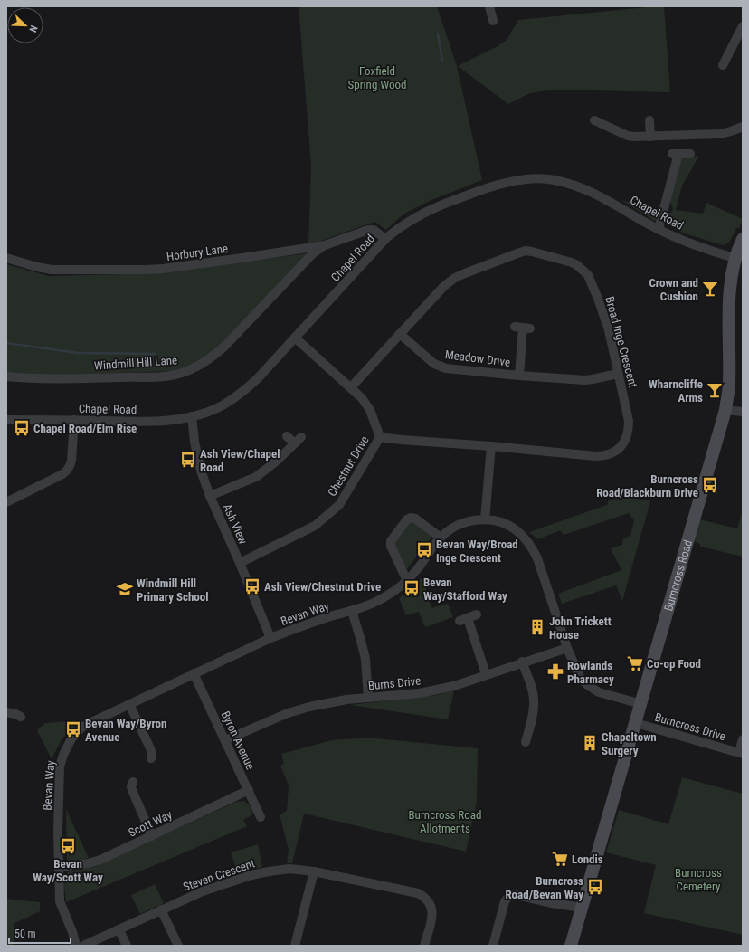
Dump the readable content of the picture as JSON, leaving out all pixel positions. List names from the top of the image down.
{
  "streets": {
    "main road": ["Burncross Road"],
    "street": [
      "Chapel Road",
      "Horbury Lane",
      "Broad Inge Crescent",
      "Meadow Drive",
      "Windmill Hill Lane",
      "Chestnut Drive",
      "Ash View",
      "Bevan Way",
      "Burns Drive",
      "Burncross Drive",
      "Byron Avenue",
      "Scott Way",
      "Steven Crescent"
    ]
  },
  "crossings": [
    ["Chapel Road", "Horbury Lane"],
    ["Chapel Road", "Chestnut Drive"],
    ["Chapel Road", "Ash View"],
    ["Chapel Road", "Burncross Road"],
    ["Horbury Lane", "Windmill Hill Lane"],
    ["Broad Inge Crescent", "Meadow Drive"],
    ["Broad Inge Crescent", "Chestnut Drive"],
    ["Chestnut Drive", "Ash View"],
    ["Ash View", "Bevan Way"],
    ["Burncross Road", "Bevan Way"],
    ["Burncross Road", "Burncross Drive"],
    ["Bevan Way", "Burns Drive"],
    ["Bevan Way", "Byron Avenue"],
    ["Bevan Way", "Scott Way"],
    ["Burns Drive", "Byron Avenue"],
    ["Byron Avenue", "Scott Way"]
  ],
  "parks": ["Foxfield Spring Wood", "Burncross Road Allotments", "Burncross Cemetery"],
  "places": {
    "bar": ["Crown and Cushion", "Wharncliffe Arms"],
    "bus stop": [
      "Chapel Road/Elm Rise",
      "Ash View/Chapel Road",
      "Burncross Road/Blackburn Drive",
      "Bevan Way/Broad Inge Crescent",
      "Ash View/Chestnut Drive",
      "Bevan Way/Stafford Way",
      "Bevan Way/Byron Avenue",
      "Bevan Way/Scott Way",
      "Burncross Road/Bevan Way"
    ],
    "school or university": ["Windmill Hill Primary School"],
    "building": ["John Trickett House", "Chapeltown Surgery"],
    "supermarket": ["Co-op Food", "Londis"],
    "pharmacy": ["Rowlands Pharmacy"]
  },
  "scale_bar": "50 m",
  "north": "bottom right"
}
